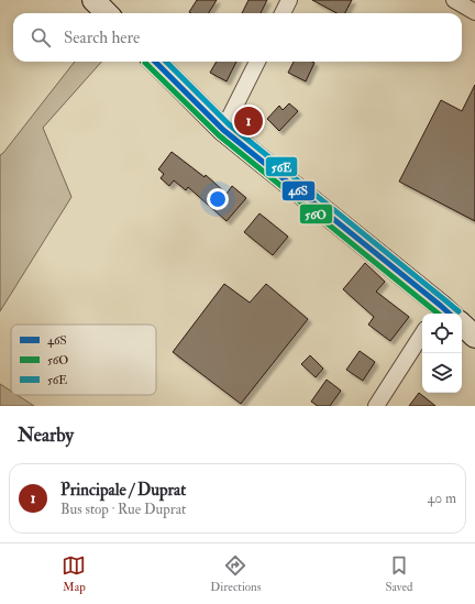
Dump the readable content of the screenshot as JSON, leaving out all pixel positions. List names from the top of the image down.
{
  "lines": ["transit line 46S", "transit line 56E", "transit line 56O"],
  "legend": ["46S", "56O", "56E"],
  "page": {
    "search": "Search here",
    "pins": "1",
    "heading": "Nearby",
    "list": [
      {
        "mark": "1",
        "name": "Principale / Duprat",
        "note": "Bus stop · Rue Duprat",
        "value": "40 m"
      }
    ],
    "nav": ["Map", "Directions", "Saved"]
  }
}
